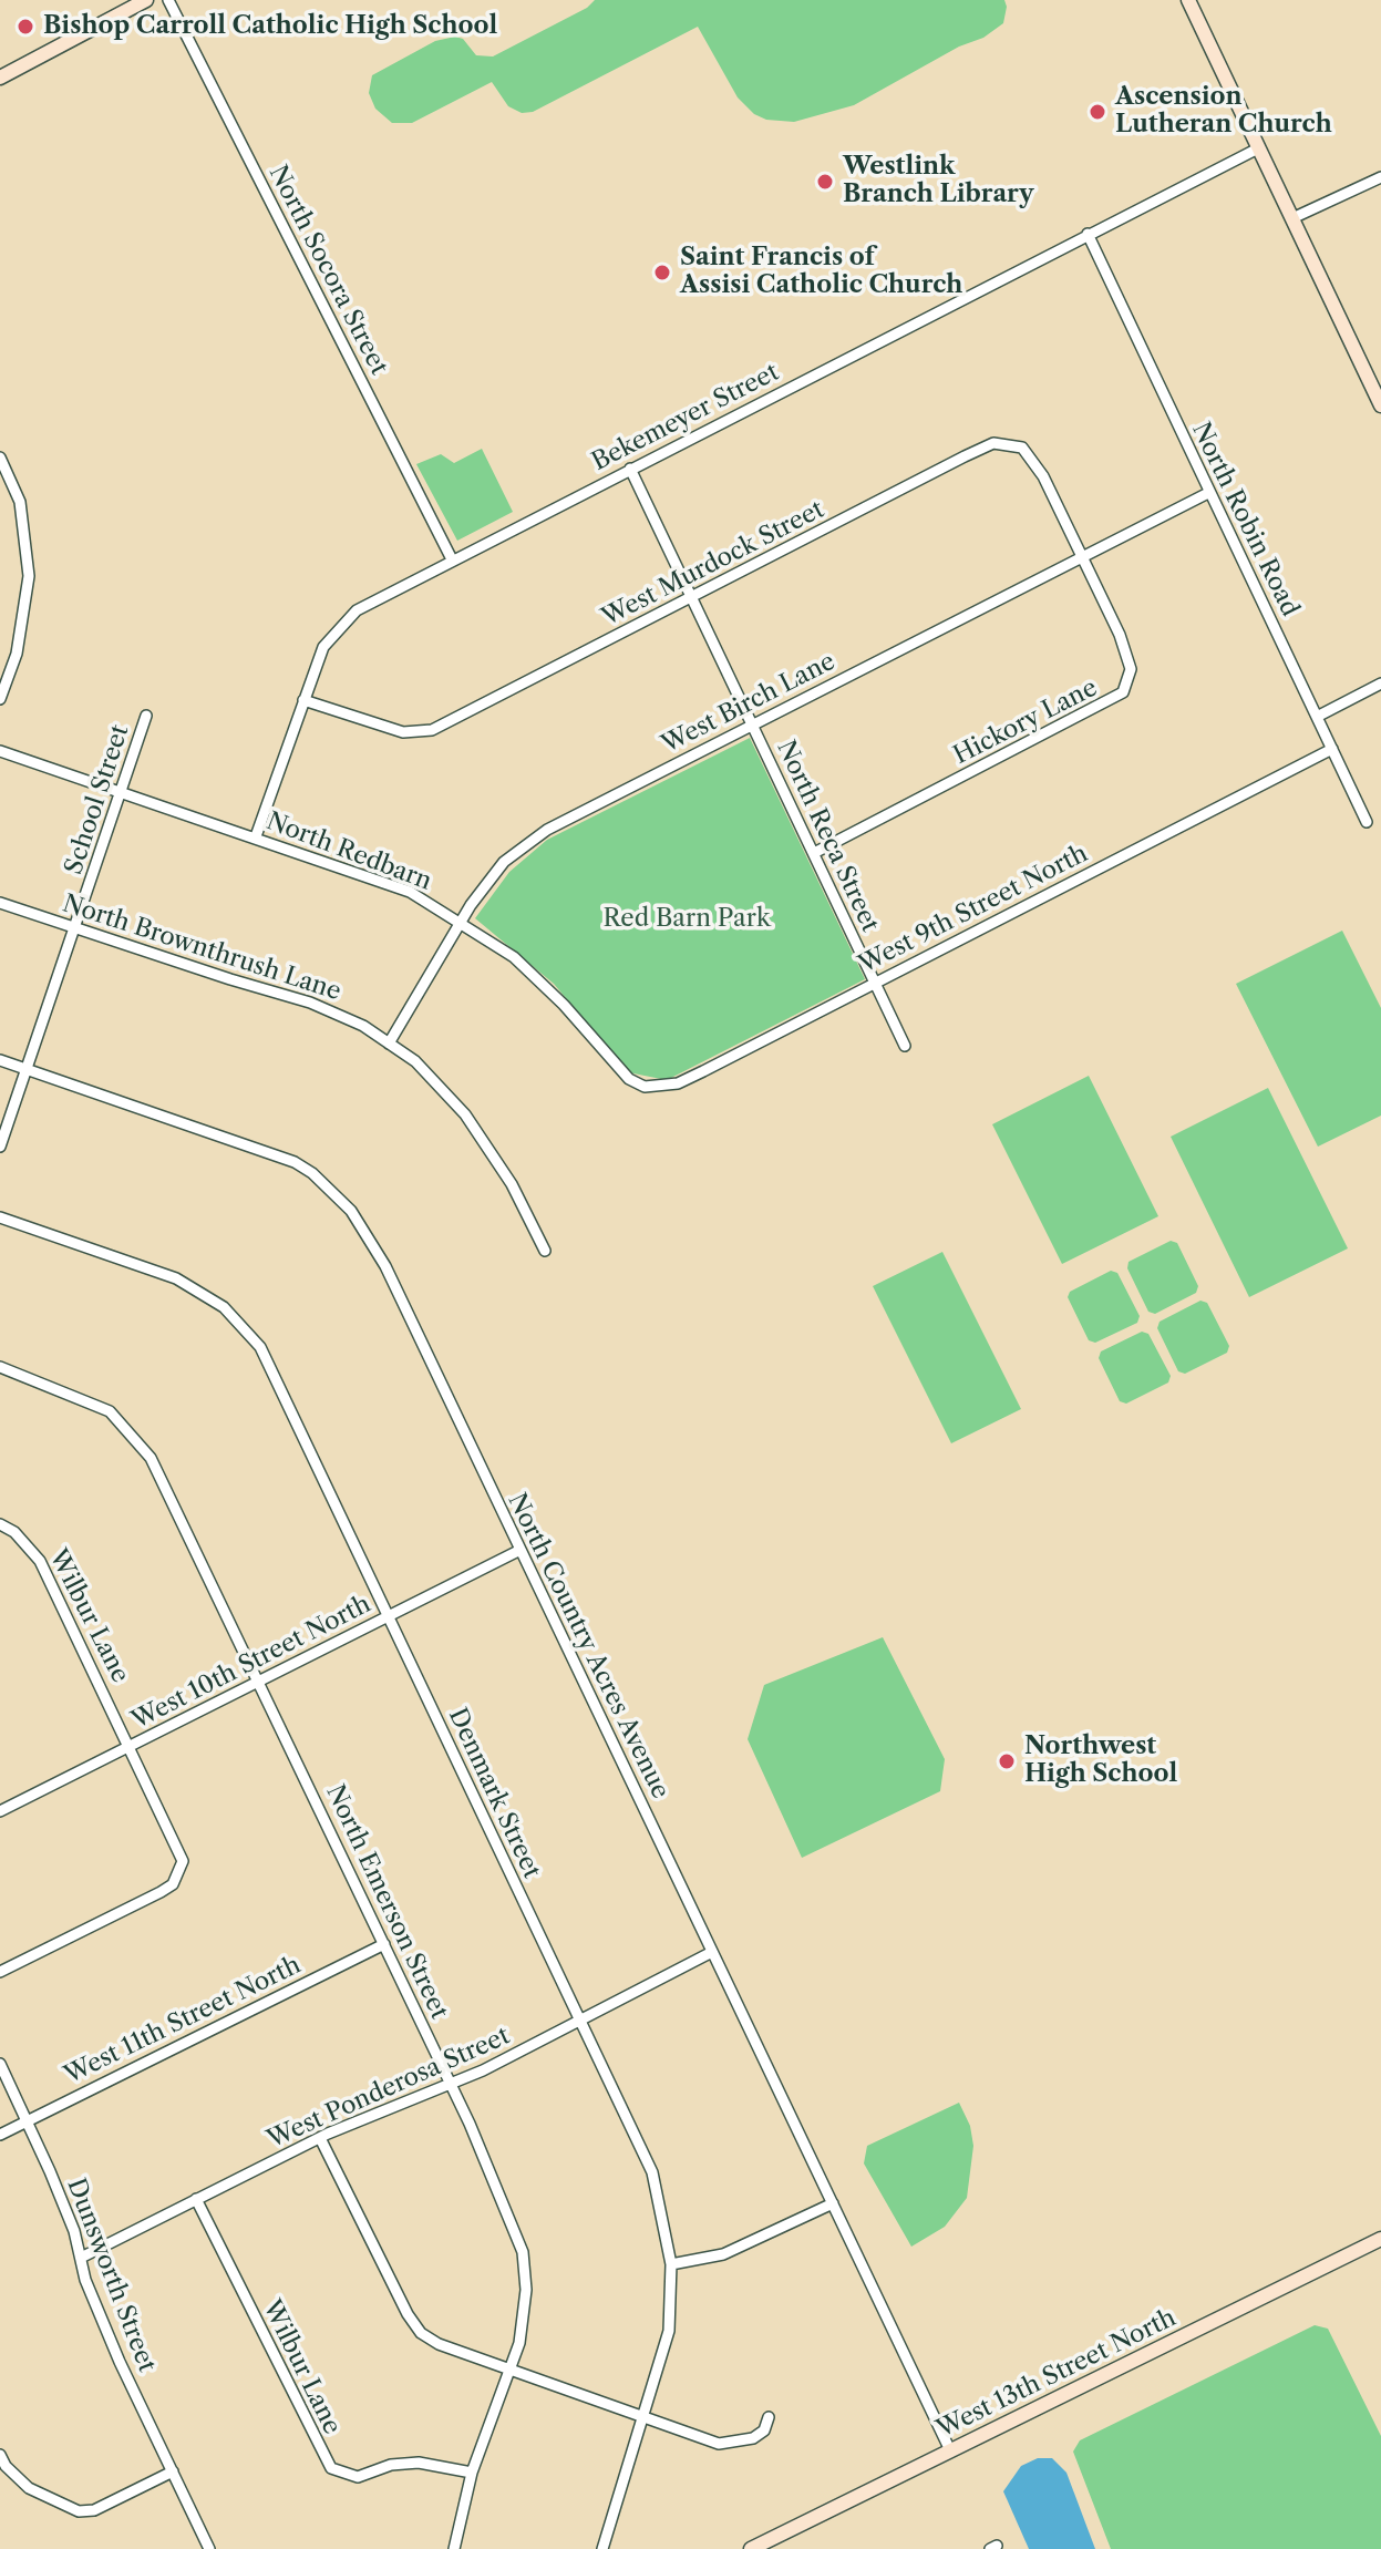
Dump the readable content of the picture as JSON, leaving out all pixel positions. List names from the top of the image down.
{
  "streets": {
    "street": [
      "North Socora Street",
      "Bekemeyer Street",
      "North Robin Road",
      "West Murdock Street",
      "West Birch Lane",
      "Hickory Lane",
      "School Street",
      "North Reca Street",
      "North Redbarn",
      "West 9th Street North",
      "North Brownthrush Lane",
      "Wilbur Lane",
      "North Country Acres Avenue",
      "West 10th Street North",
      "Denmark Street",
      "North Emerson Street",
      "West 11th Street North",
      "West Ponderosa Street",
      "Dunsworth Street",
      "West 13th Street North"
    ]
  },
  "crossings": [
    ["North Socora Street", "Bekemeyer Street"],
    ["Bekemeyer Street", "North Robin Road"],
    ["Bekemeyer Street", "West Murdock Street"],
    ["Bekemeyer Street", "North Reca Street"],
    ["Bekemeyer Street", "North Redbarn"],
    ["North Robin Road", "West Birch Lane"],
    ["North Robin Road", "West 9th Street North"],
    ["West Murdock Street", "West Birch Lane"],
    ["West Murdock Street", "Hickory Lane"],
    ["West Murdock Street", "North Reca Street"],
    ["West Birch Lane", "Hickory Lane"],
    ["West Birch Lane", "North Reca Street"],
    ["West Birch Lane", "North Redbarn"],
    ["West Birch Lane", "North Brownthrush Lane"],
    ["Hickory Lane", "North Reca Street"],
    ["School Street", "North Redbarn"],
    ["School Street", "North Brownthrush Lane"],
    ["School Street", "North Country Acres Avenue"],
    ["North Reca Street", "West 9th Street North"],
    ["North Redbarn", "West 9th Street North"],
    ["Wilbur Lane", "West 10th Street North"],
    ["Wilbur Lane", "North Emerson Street"],
    ["Wilbur Lane", "West Ponderosa Street"],
    ["North Country Acres Avenue", "West 10th Street North"],
    ["North Country Acres Avenue", "West Ponderosa Street"],
    ["North Country Acres Avenue", "West 13th Street North"],
    ["West 10th Street North", "Denmark Street"],
    ["West 10th Street North", "North Emerson Street"],
    ["Denmark Street", "West Ponderosa Street"],
    ["North Emerson Street", "West 11th Street North"],
    ["North Emerson Street", "West Ponderosa Street"],
    ["West 11th Street North", "Dunsworth Street"],
    ["West Ponderosa Street", "Dunsworth Street"]
  ],
  "parks": ["Red Barn Park"],
  "places": [
    "Bishop Carroll Catholic High School",
    "Ascension Lutheran Church",
    "Westlink Branch Library",
    "Saint Francis of Assisi Catholic Church",
    "Northwest High School"
  ]
}
